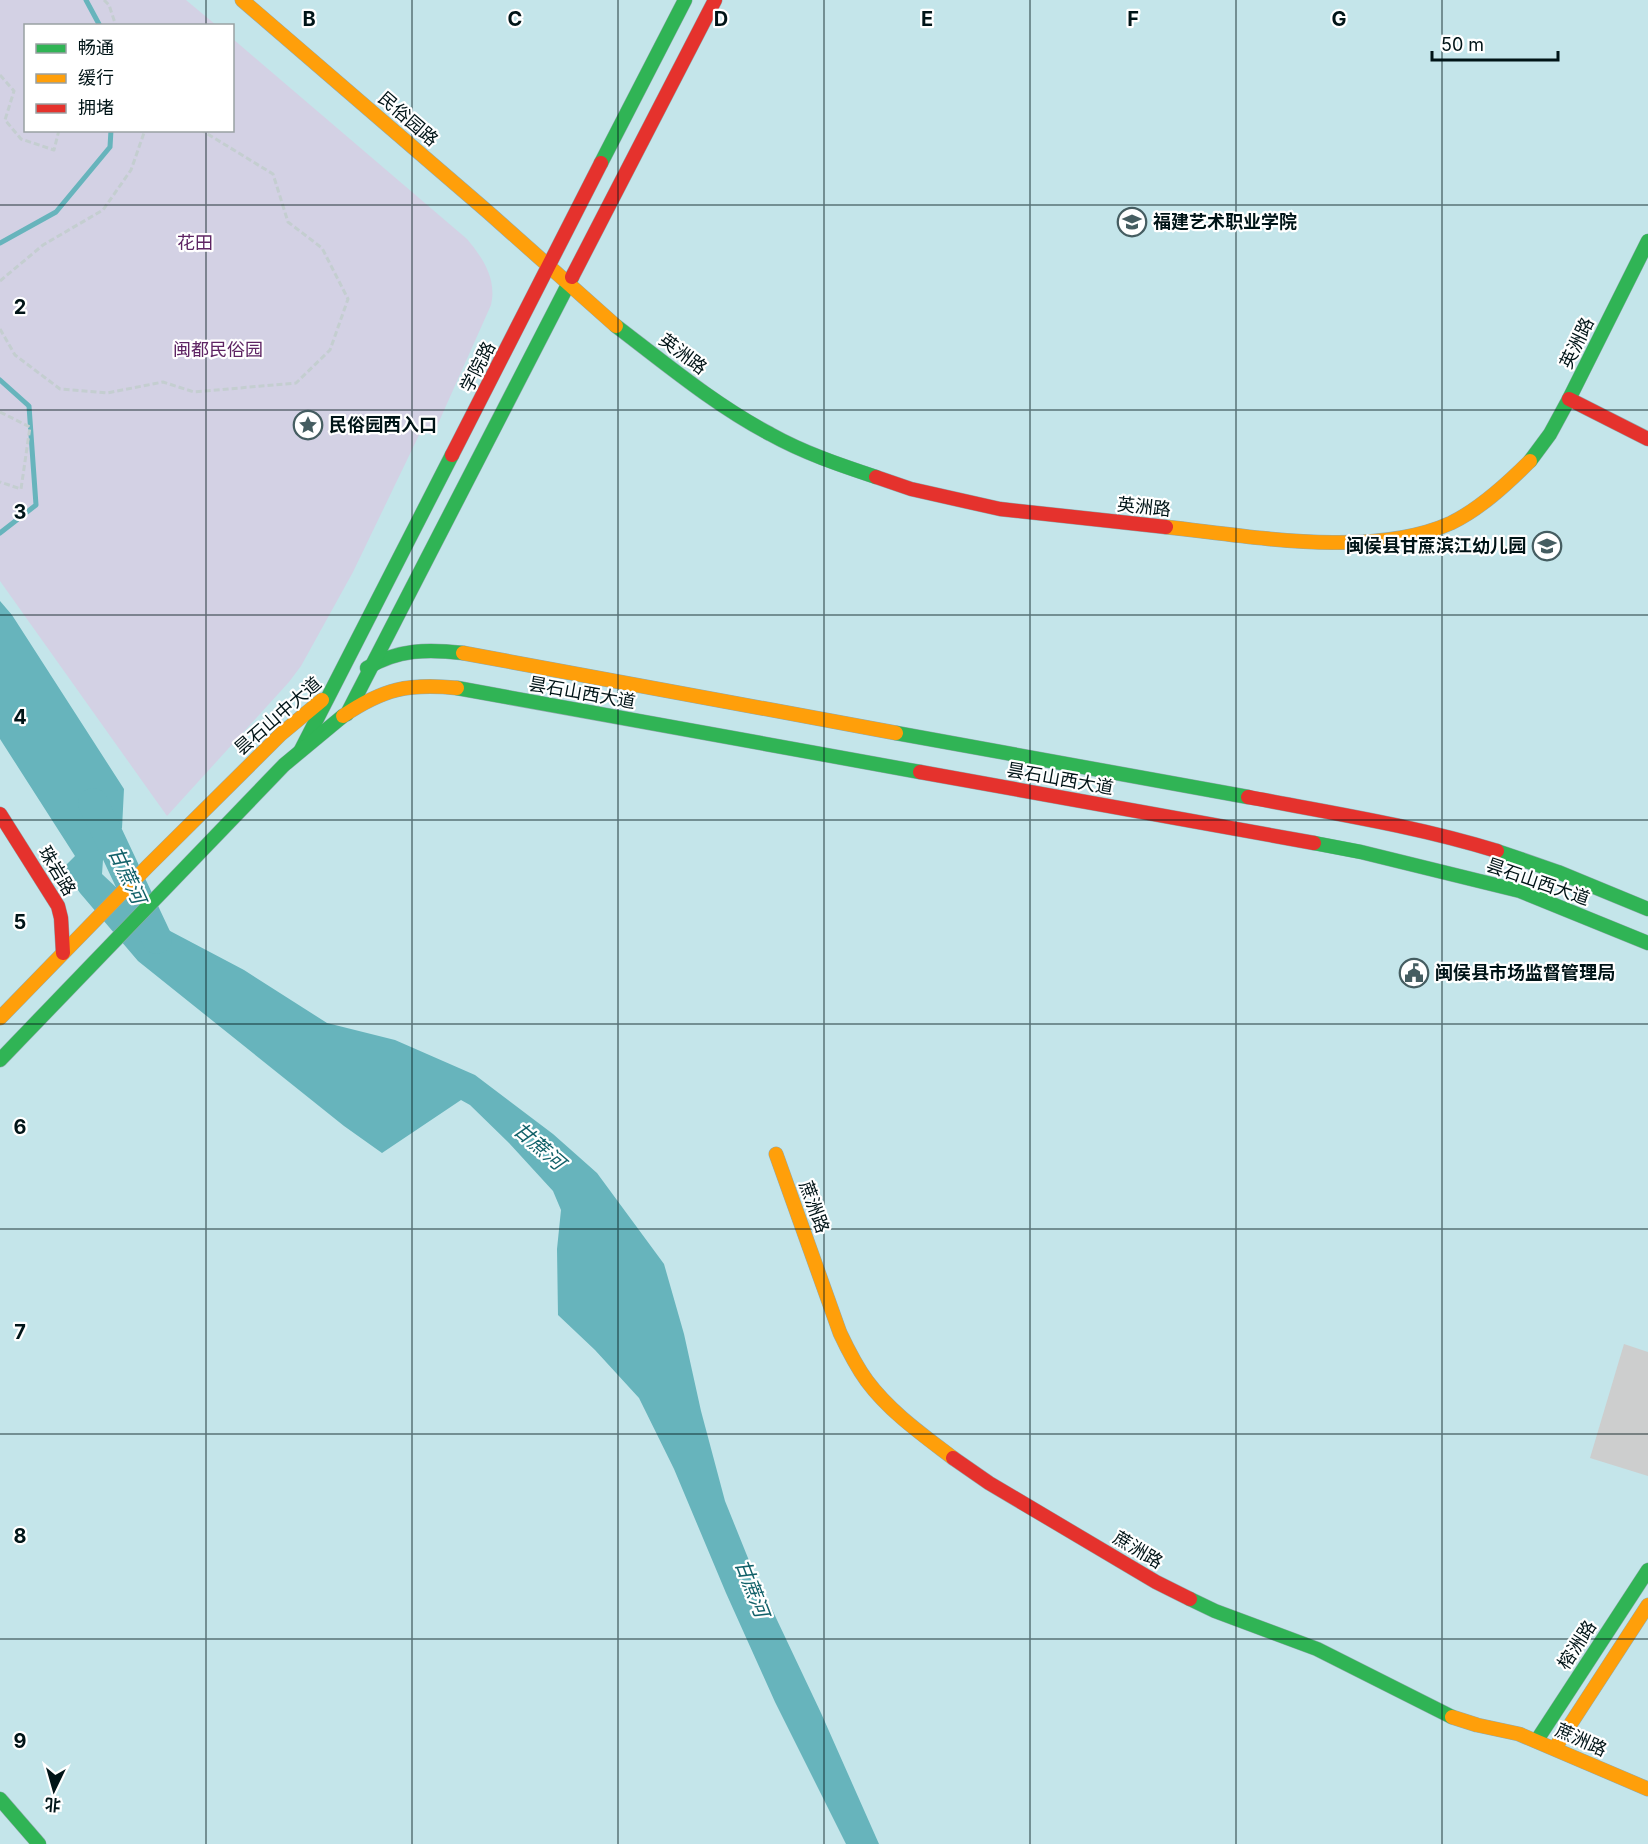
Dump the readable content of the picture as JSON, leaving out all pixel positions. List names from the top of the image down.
{
  "streets": {
    "main road": [
      "民俗园路",
      "英洲路",
      "学院路",
      "昙石山西大道",
      "昙石山中大道",
      "珠岩路",
      "蔗洲路",
      "榕洲路"
    ]
  },
  "crossings": [
    ["民俗园路", "英洲路"],
    ["民俗园路", "学院路"],
    ["英洲路", "学院路"],
    ["学院路", "昙石山中大道"],
    ["昙石山西大道", "昙石山中大道"],
    ["昙石山中大道", "珠岩路"],
    ["蔗洲路", "榕洲路"]
  ],
  "water": ["甘蔗河"],
  "parks": ["花田", "闽都民俗园"],
  "places": {
    "school or university": ["福建艺术职业学院", "闽侯县甘蔗滨江幼儿园"],
    "place": ["民俗园西入口"],
    "public building": ["闽侯县市场监督管理局"]
  },
  "legend": ["畅通", "缓行", "拥堵"],
  "scale_bar": "50 m",
  "north": "bottom",
  "grid": {
    "columns": [
      "B",
      "C",
      "D",
      "E",
      "F",
      "G"
    ],
    "rows": [
      "2",
      "3",
      "4",
      "5",
      "6",
      "7",
      "8",
      "9"
    ]
  }
}
